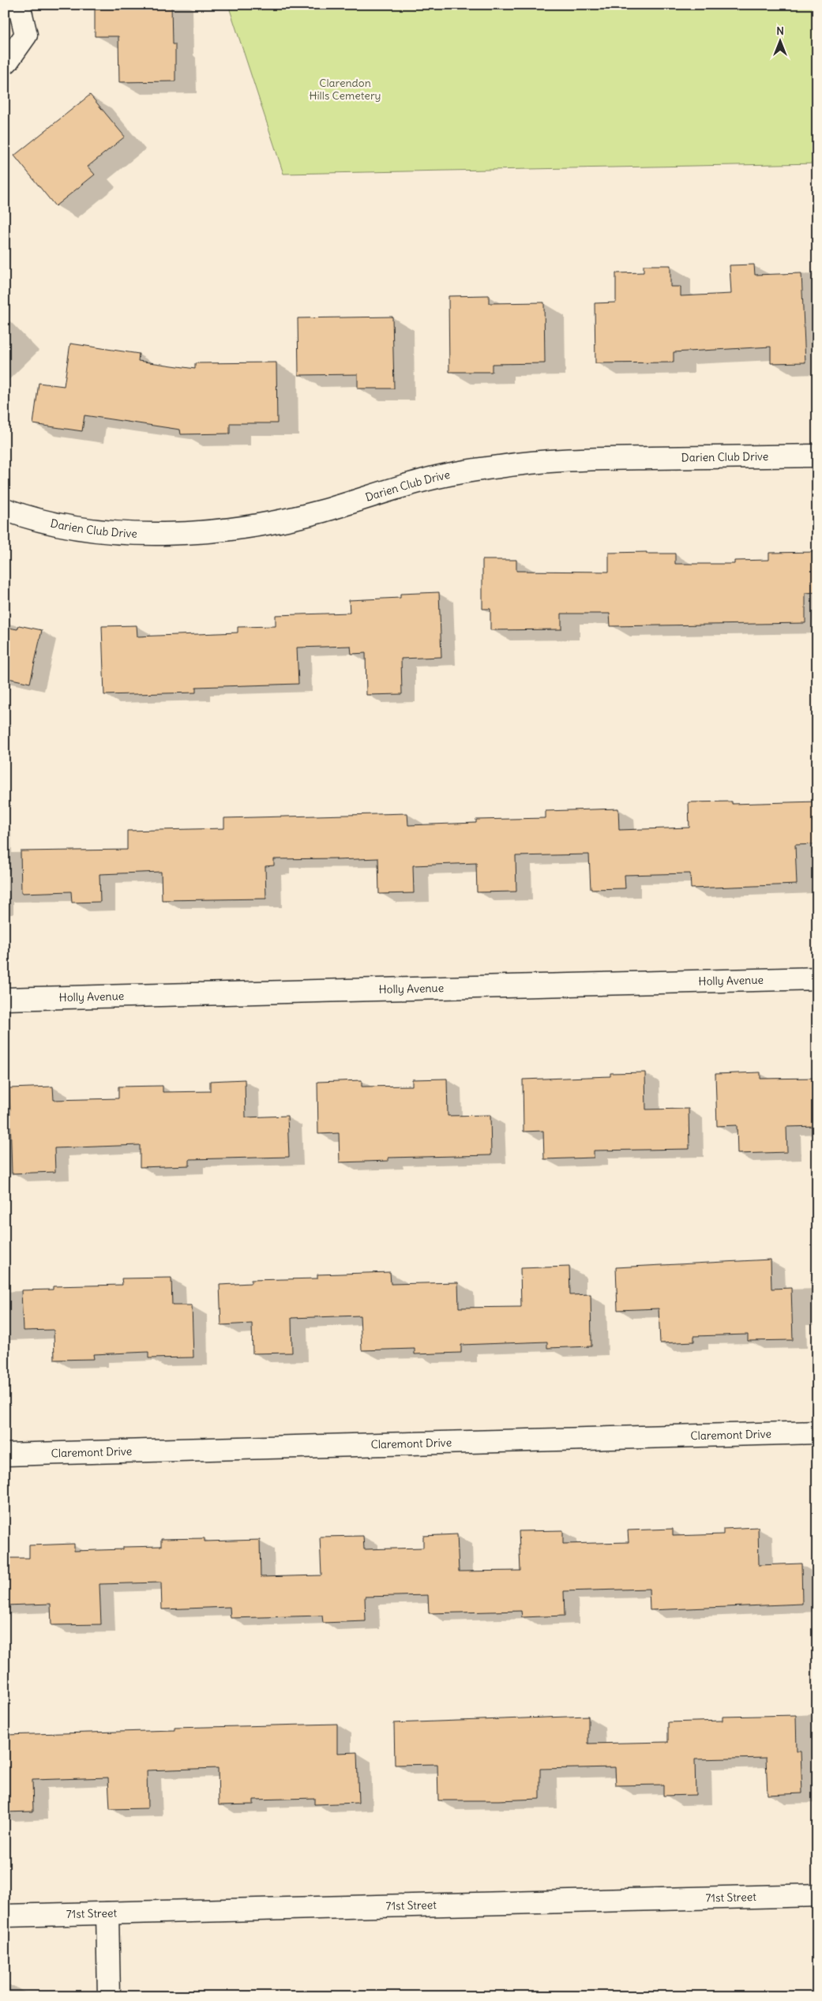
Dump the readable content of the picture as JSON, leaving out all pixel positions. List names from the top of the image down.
{
  "streets": {
    "street": [
      "Darien Club Drive",
      "Holly Avenue",
      "Claremont Drive",
      "71st Street"
    ]
  },
  "parks": ["Clarendon Hills Cemetery"],
  "north": "top"
}
